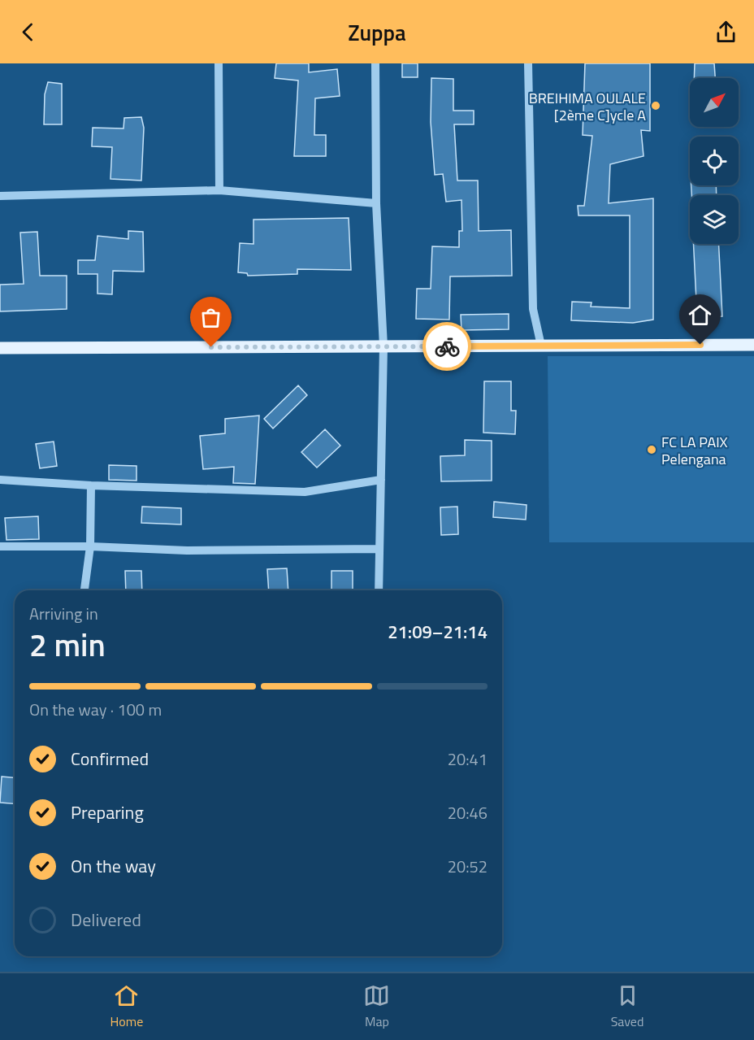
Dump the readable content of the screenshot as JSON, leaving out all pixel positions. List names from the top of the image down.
{
  "places": ["BREIHIMA OULALE [2ème C]ycle A", "FC LA PAIX Pelengana"],
  "north": "top right",
  "page": {
    "header": "Zuppa",
    "heading": ["2 min", "Arriving in", "21:09–21:14"],
    "bar": "On the way · 100 m",
    "list": [
      ["Confirmed", "20:41"],
      ["Preparing", "20:46"],
      ["On the way", "20:52"],
      "Delivered"
    ],
    "tabs": ["Home", "Map", "Saved"]
  }
}
